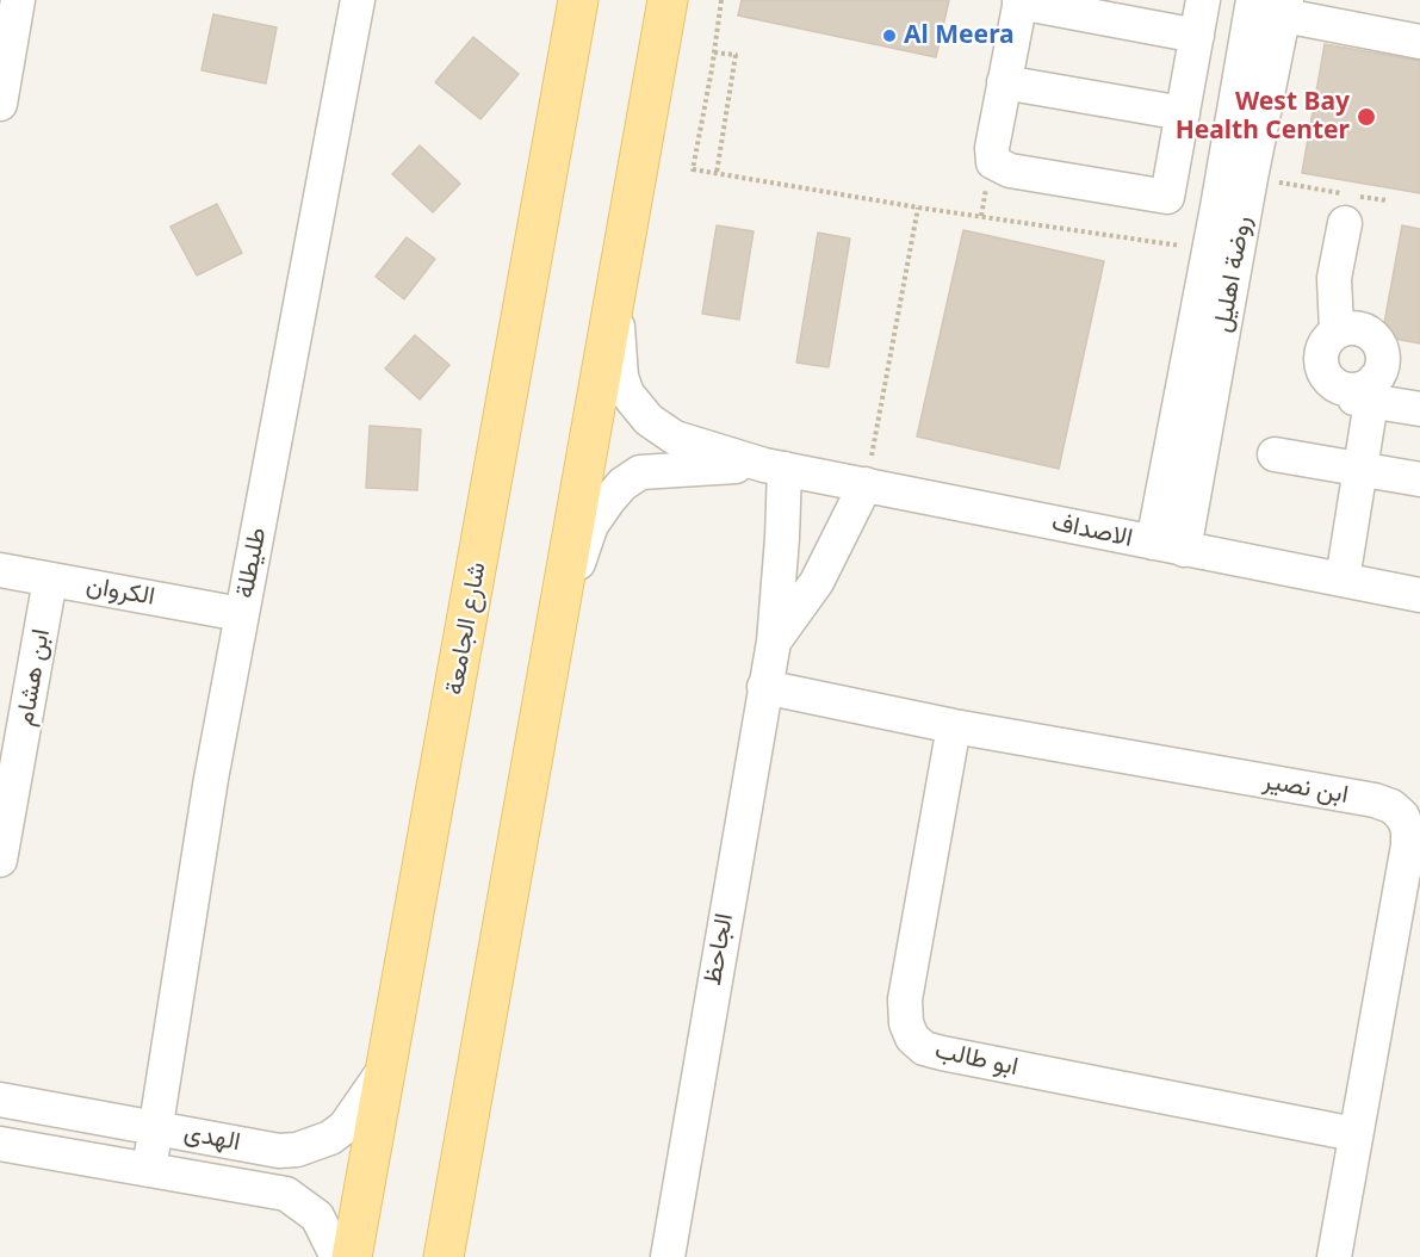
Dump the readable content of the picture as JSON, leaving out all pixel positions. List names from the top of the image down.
{
  "streets": {
    "main road": ["شارع الجامعة"],
    "street": [
      "روضة اهليل",
      "الاصداف",
      "طليطلة",
      "الكروان",
      "ابن هشام",
      "ابن نصير",
      "الجاحظ",
      "ابو طالب",
      "الهدى"
    ]
  },
  "crossings": [
    ["روضة اهليل", "الاصداف"],
    ["الاصداف", "الجاحظ"],
    ["طليطلة", "الكروان"],
    ["طليطلة", "الهدى"],
    ["الكروان", "ابن هشام"],
    ["شارع الجامعة", "الهدى"],
    ["ابن نصير", "الجاحظ"],
    ["ابن نصير", "ابو طالب"]
  ],
  "places": ["Al Meera", "West Bay Health Center"]
}
